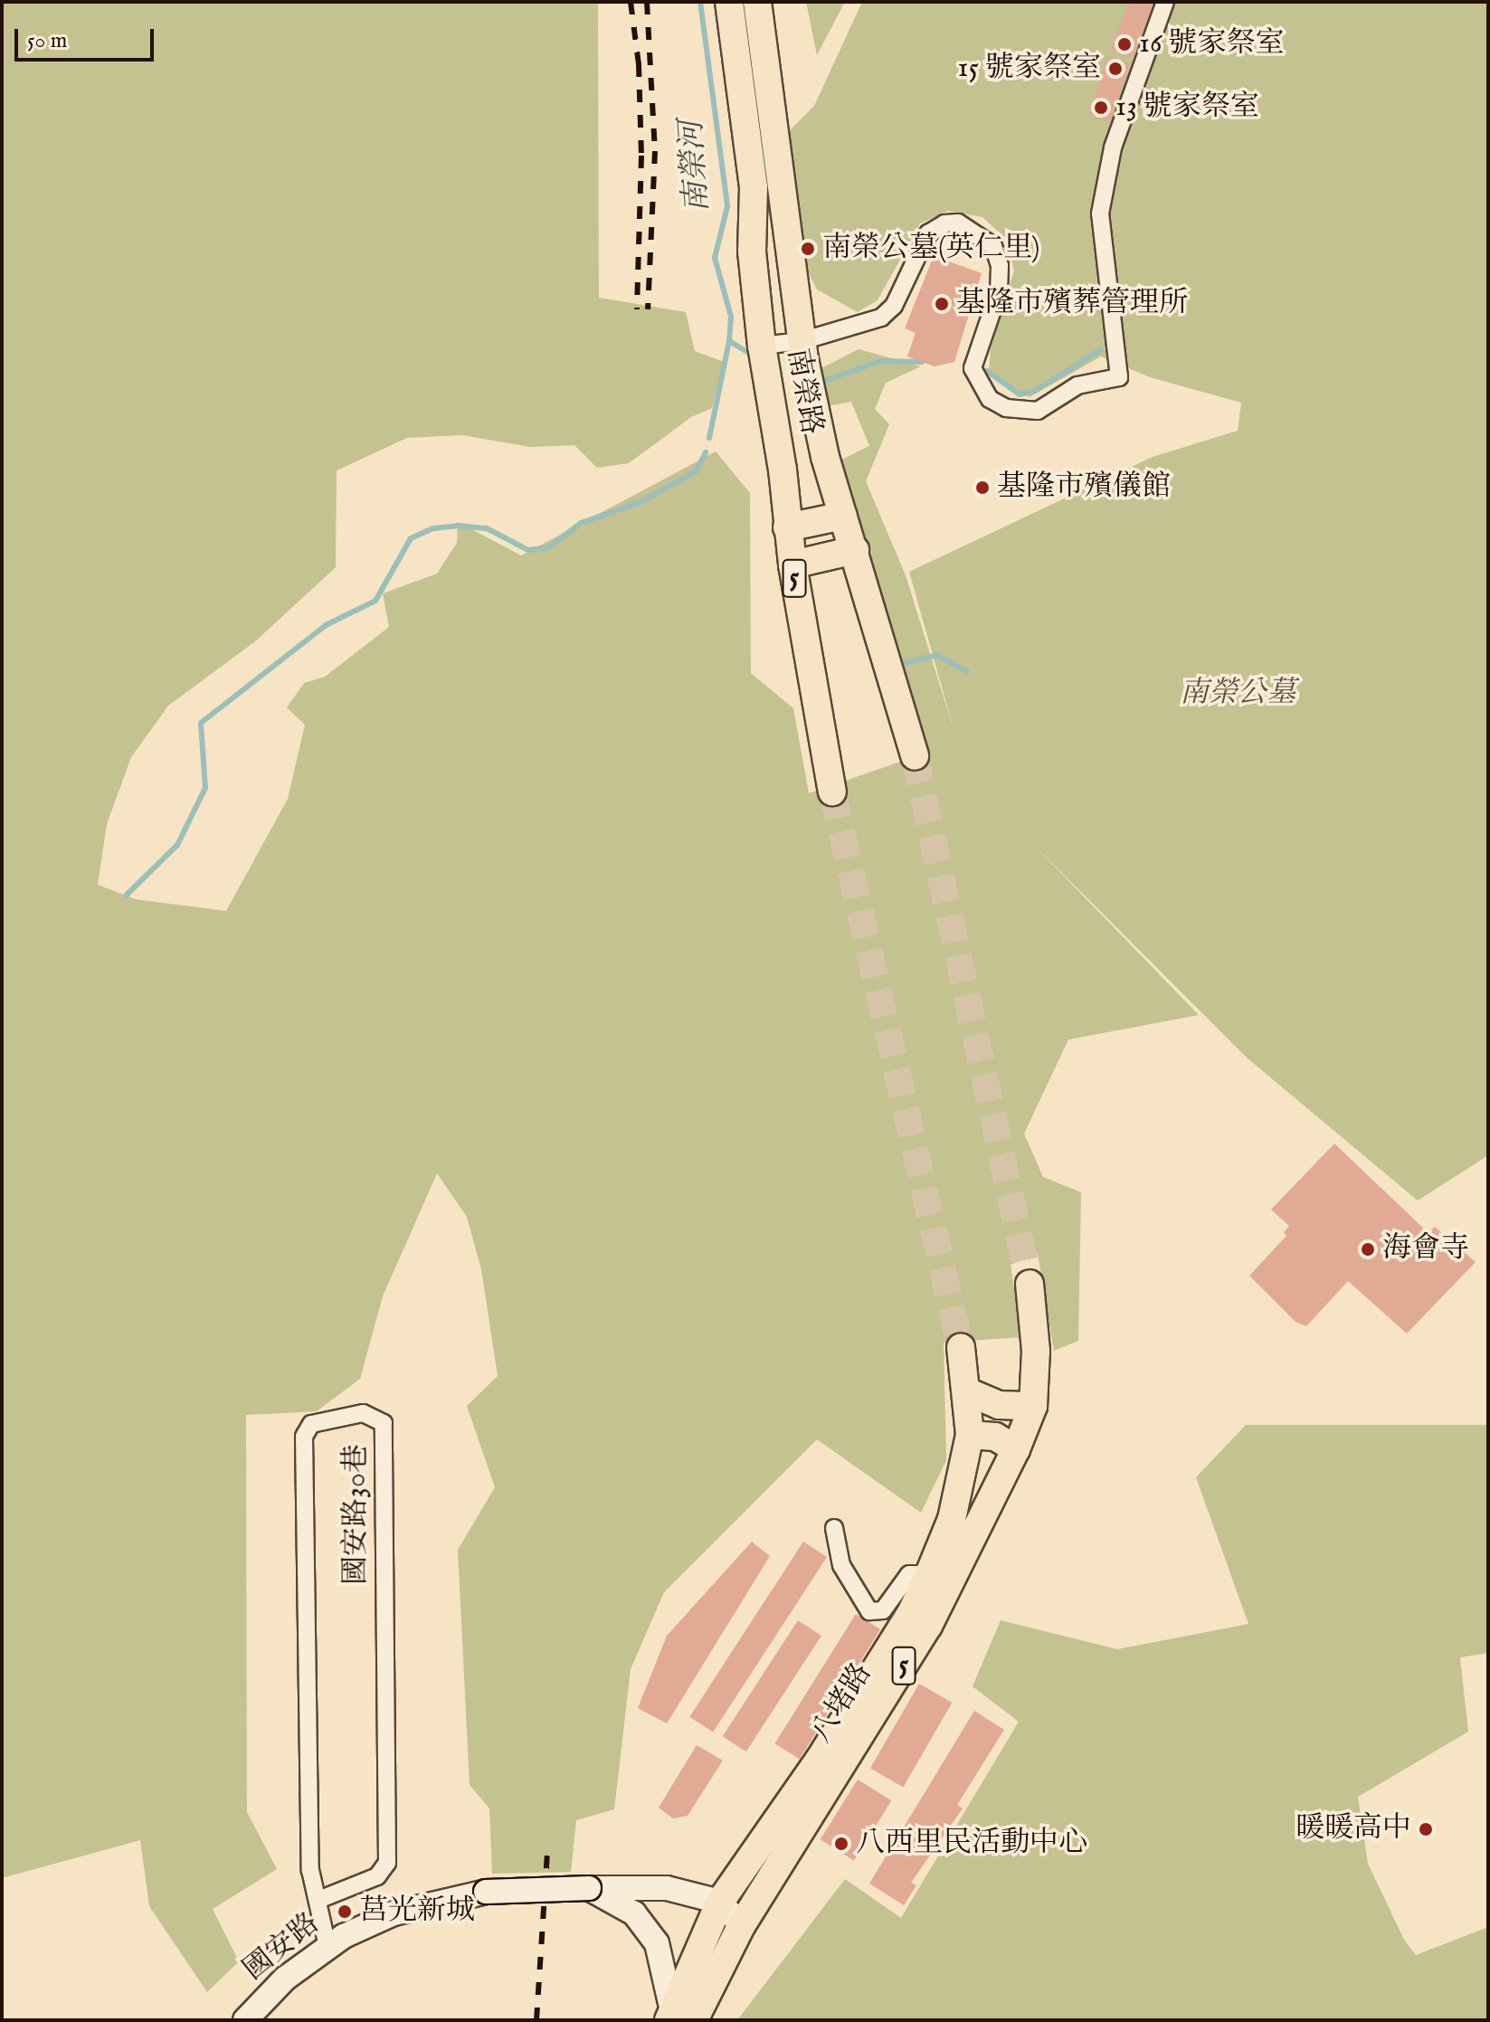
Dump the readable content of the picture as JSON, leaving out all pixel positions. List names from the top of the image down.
{
  "streets": {
    "main road": ["南榮路", "5", "八堵路"],
    "street": ["國安路30巷", "國安路"]
  },
  "crossings": [
    ["南榮路", "5"],
    ["國安路30巷", "國安路"]
  ],
  "water": ["南榮河"],
  "parks": ["南榮公墓"],
  "places": [
    "16 號家祭室",
    "15 號家祭室",
    "13 號家祭室",
    "南榮公墓(英仁里)",
    "基隆市殯葬管理所",
    "基隆市殯儀館",
    "海會寺",
    "暖暖高中",
    "八西里民活動中心",
    "莒光新城"
  ],
  "scale_bar": "50 m"
}
